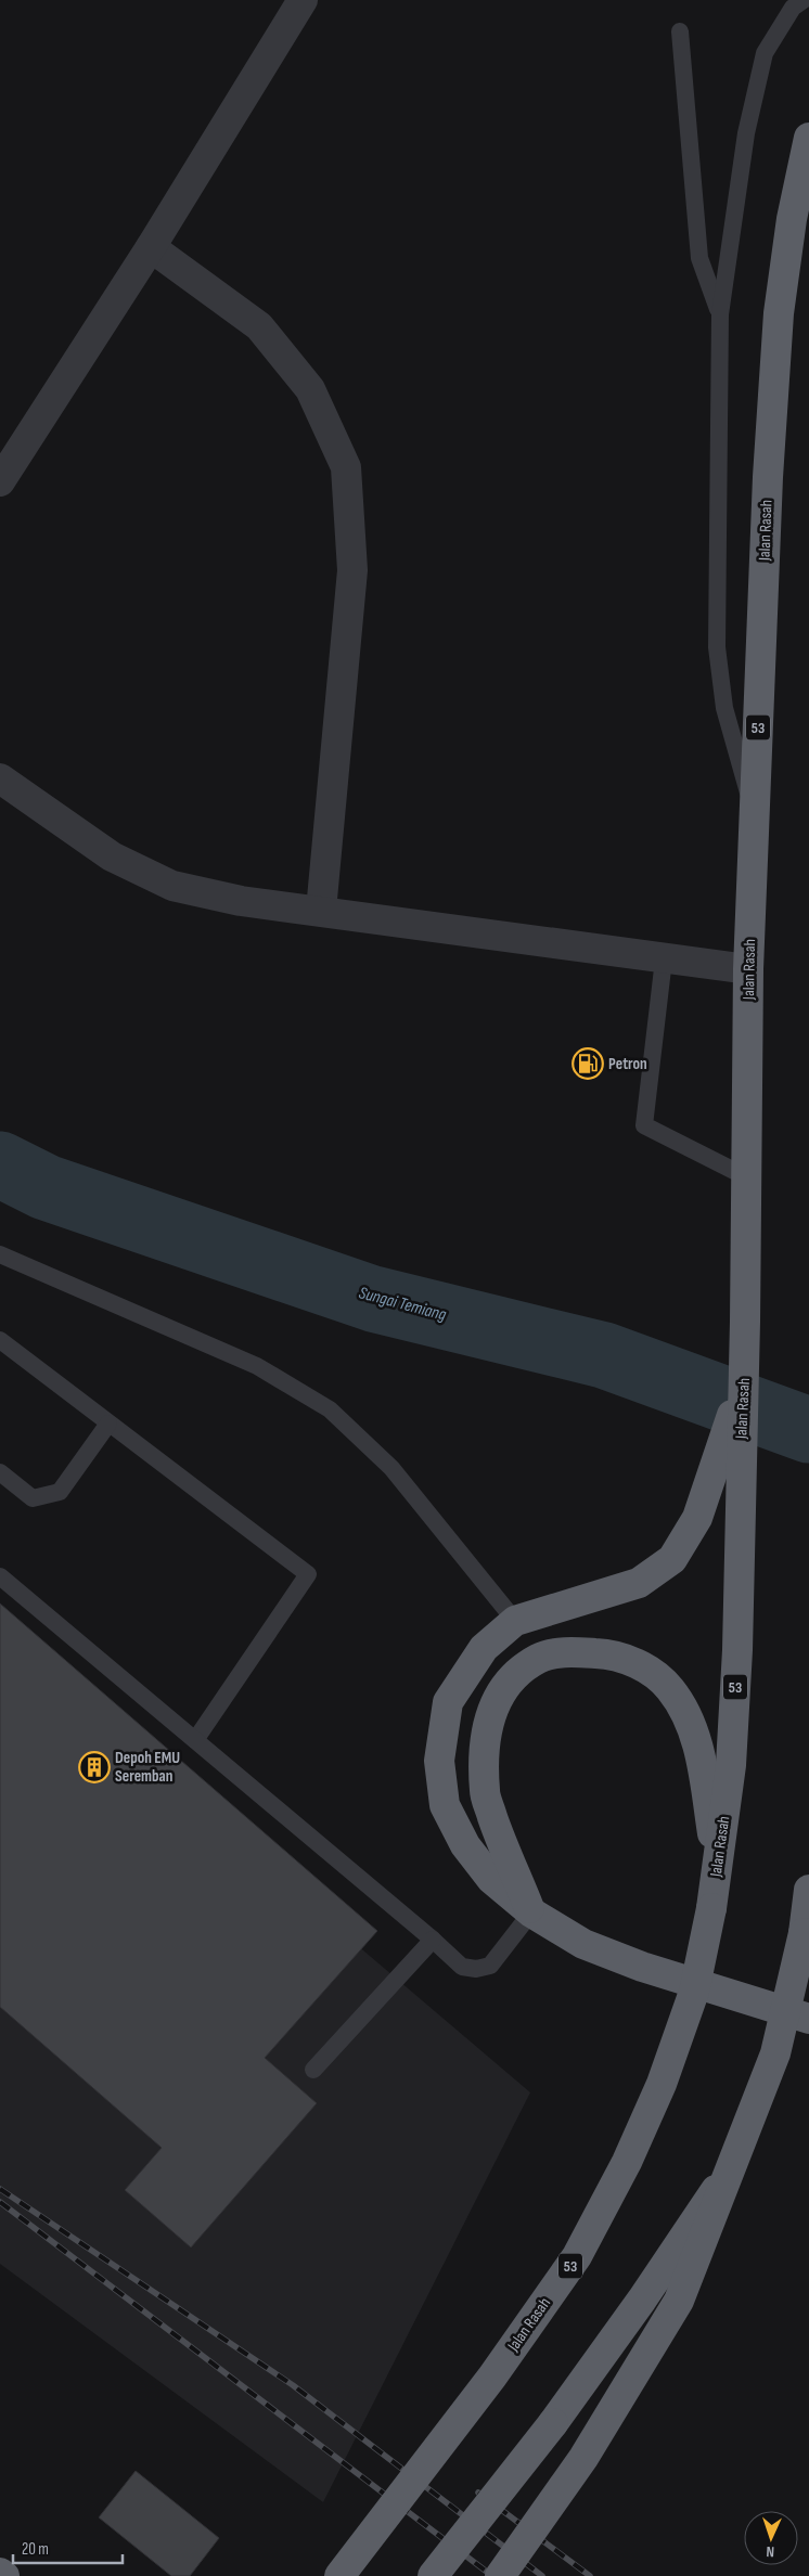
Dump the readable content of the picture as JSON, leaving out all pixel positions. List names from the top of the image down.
{
  "streets": {
    "highway": ["Jalan Rasah", "53"]
  },
  "water": ["Sungai Temiang"],
  "places": {
    "fuel station": ["Petron"],
    "building": ["Depoh EMU Seremban"]
  },
  "scale_bar": "20 m",
  "north": "bottom"
}
